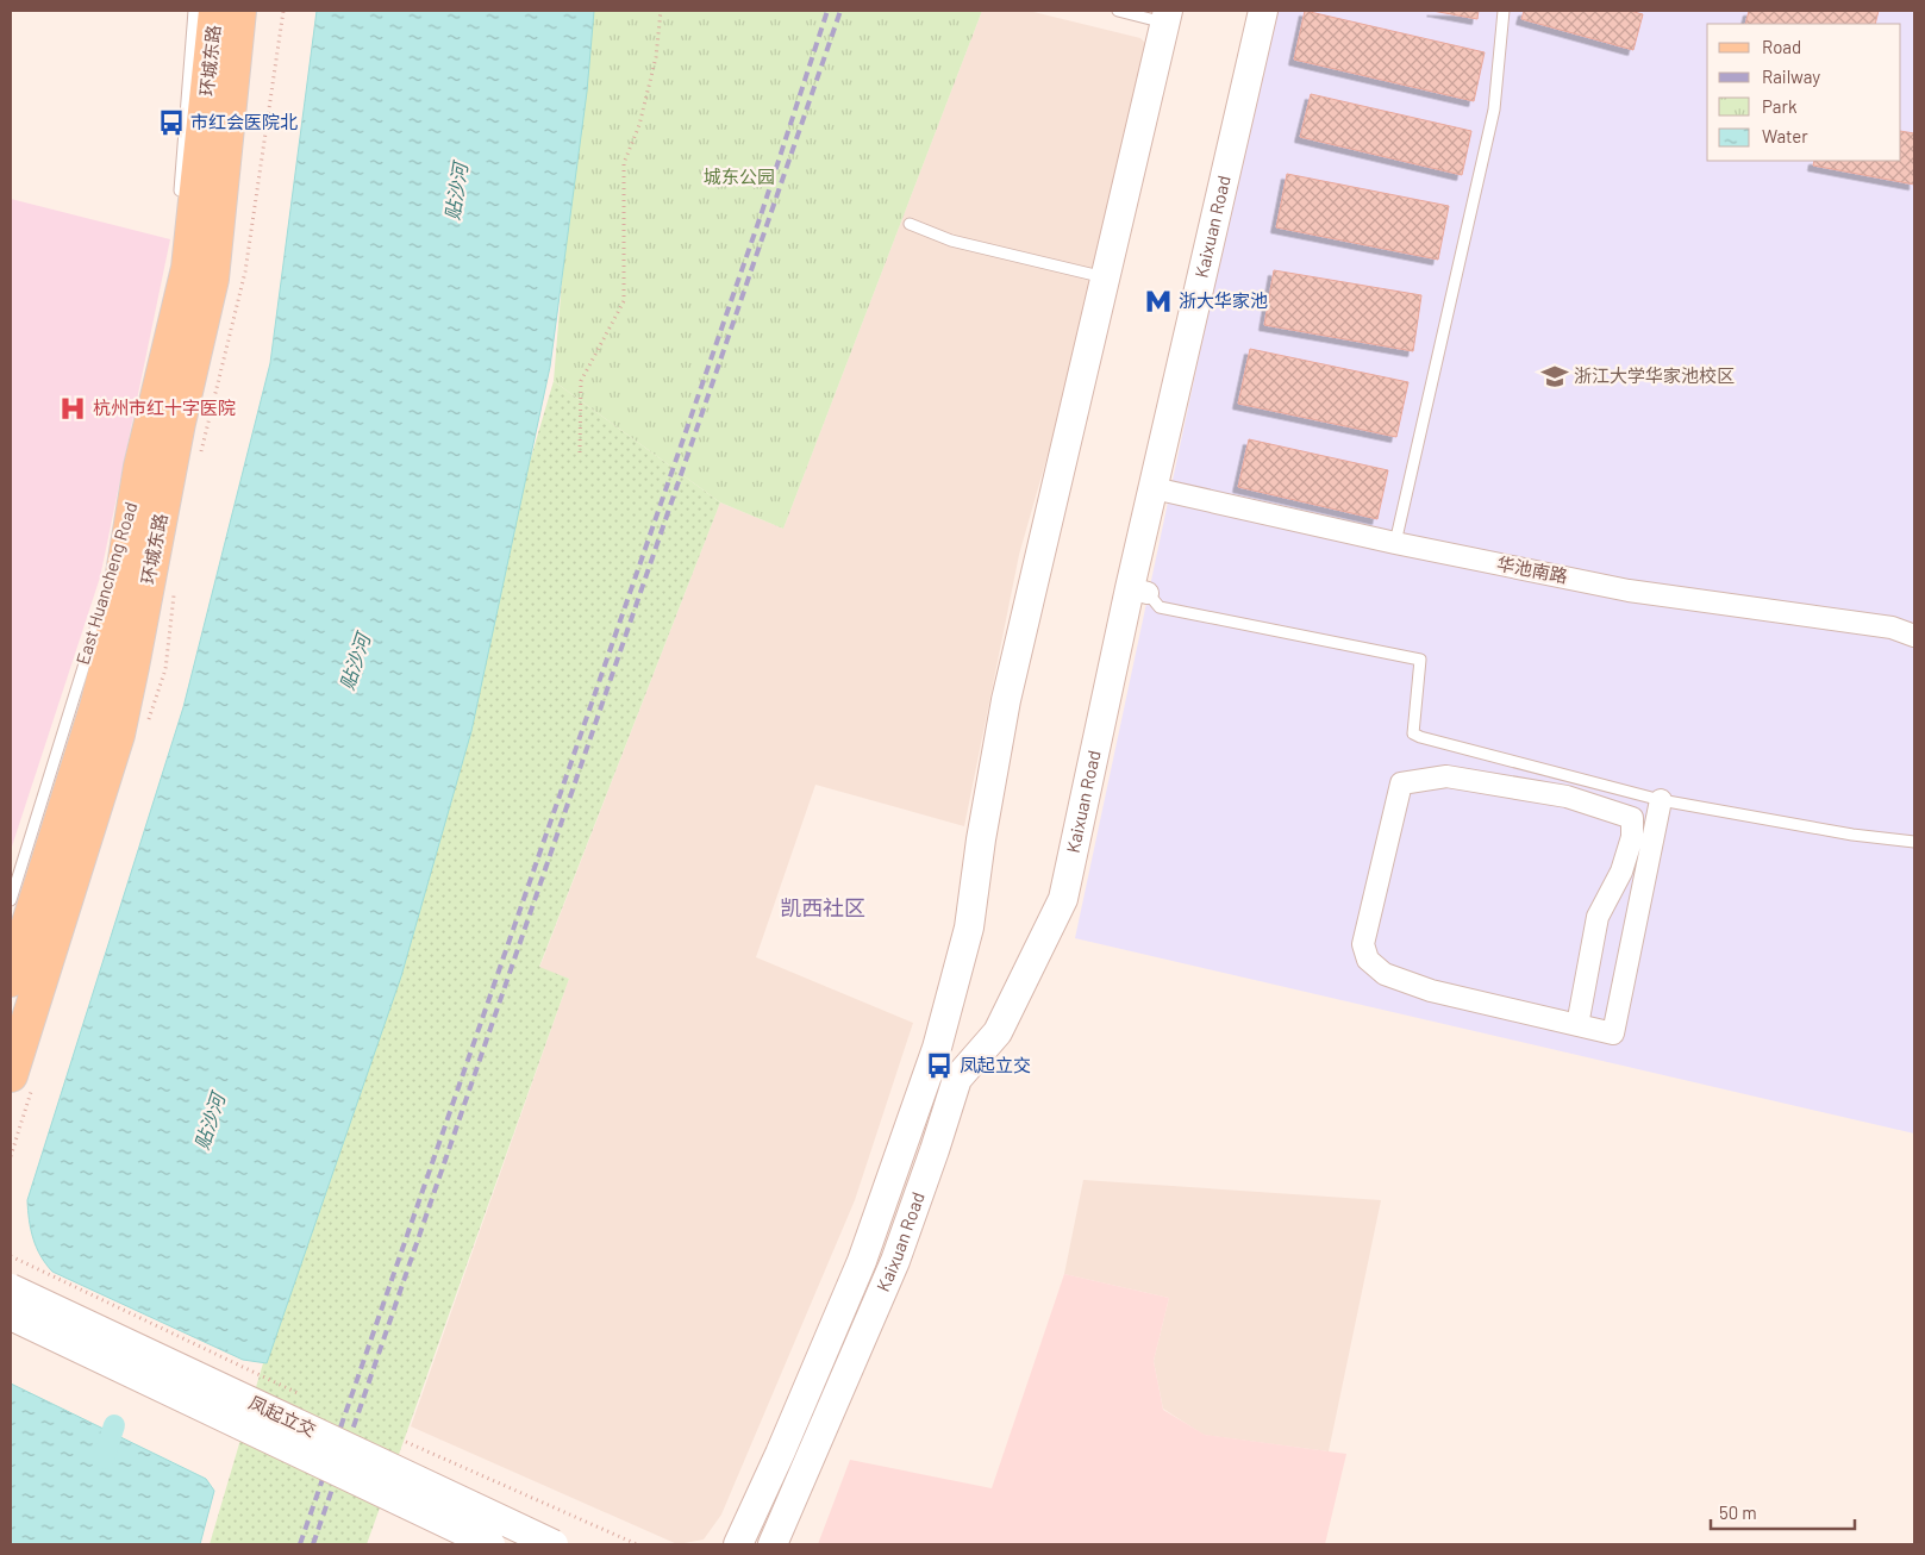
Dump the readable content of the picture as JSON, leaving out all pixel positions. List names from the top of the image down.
{
  "streets": {
    "main road": ["环城东路", "Kaixuan Road", "凤起立交"],
    "street": ["华池南路"],
    "lane": ["East Huancheng Road"]
  },
  "crossings": [
    ["环城东路", "East Huancheng Road"],
    ["Kaixuan Road", "华池南路"]
  ],
  "districts": ["凯西社区"],
  "water": ["贴沙河"],
  "parks": ["城东公园"],
  "places": {
    "bus stop": ["市红会医院北", "凤起立交"],
    "metro station": ["浙大华家池"],
    "school or university": ["浙江大学华家池校区"],
    "hospital": ["杭州市红十字医院"]
  },
  "legend": [
    "Road",
    "Railway",
    "Park",
    "Water"
  ],
  "scale_bar": "50 m"
}
